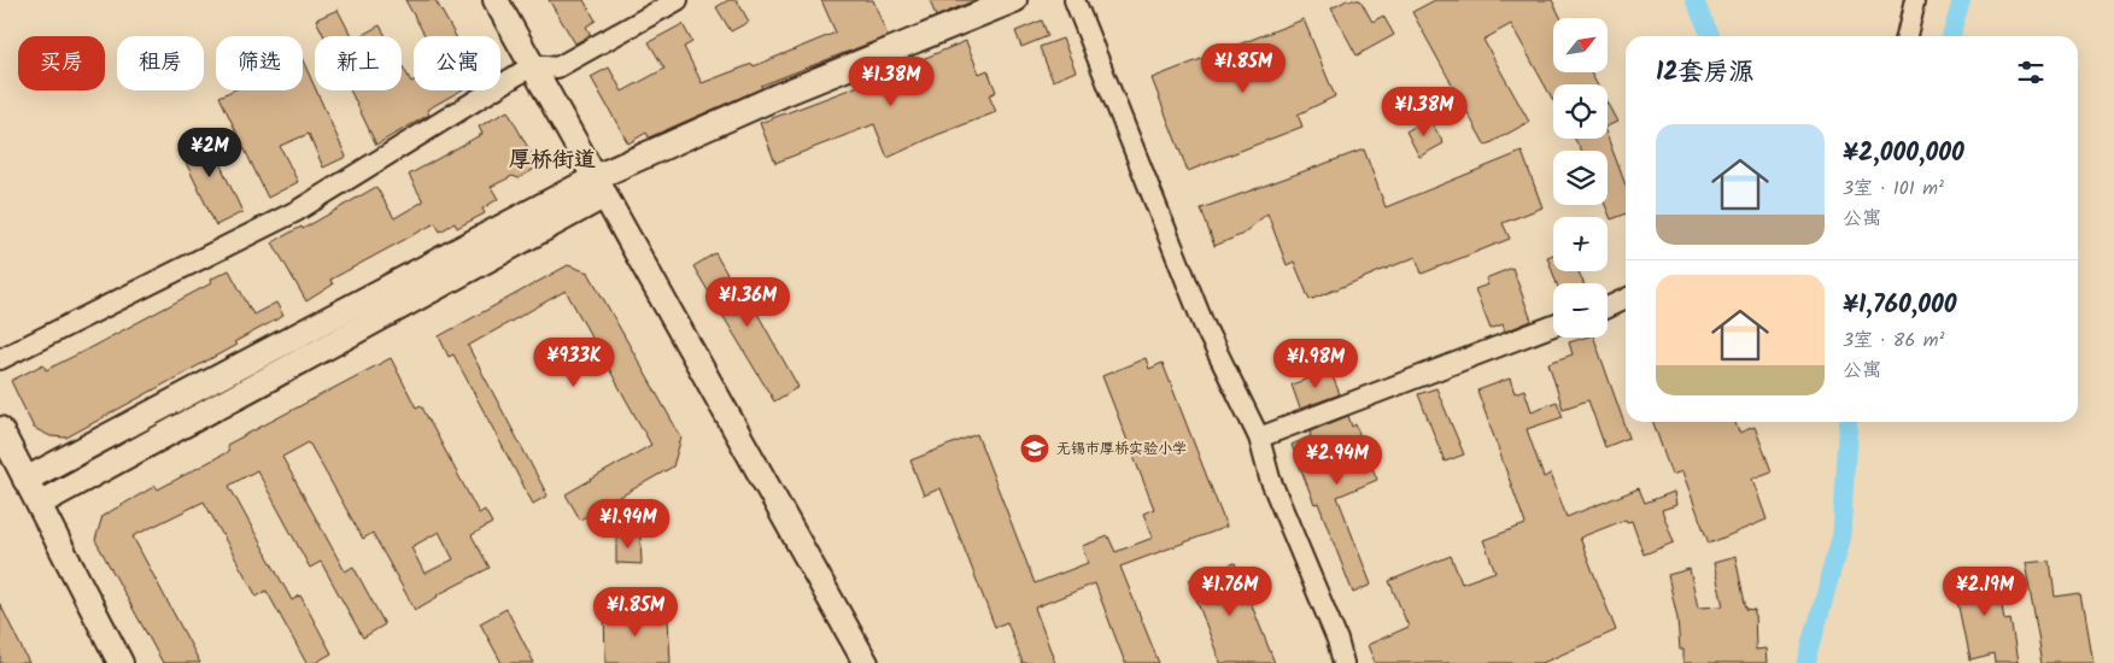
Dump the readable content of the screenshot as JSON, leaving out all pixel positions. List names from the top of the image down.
{
  "districts": ["厚桥街道"],
  "places": {
    "school or university": ["无锡市厚桥实验小学"]
  },
  "north": "top right",
  "page": {
    "map_buttons": ["+", "−"],
    "chip": [
      "买房",
      "租房",
      "筛选",
      "新上",
      "公寓"
    ],
    "heading": "12套房源",
    "price": [
      "¥1.85M",
      "¥1.38M",
      "¥1.38M",
      "¥2M",
      "¥1.36M",
      "¥933K",
      "¥1.98M",
      "¥2.94M",
      "¥1.94M",
      "¥1.76M",
      "¥2.19M",
      "¥1.85M"
    ],
    "list": [
      {
        "name": "¥2,000,000",
        "note": "3室 · 101 m² · 公寓"
      },
      {
        "name": "¥1,760,000",
        "note": "3室 · 86 m² · 公寓"
      }
    ]
  }
}
